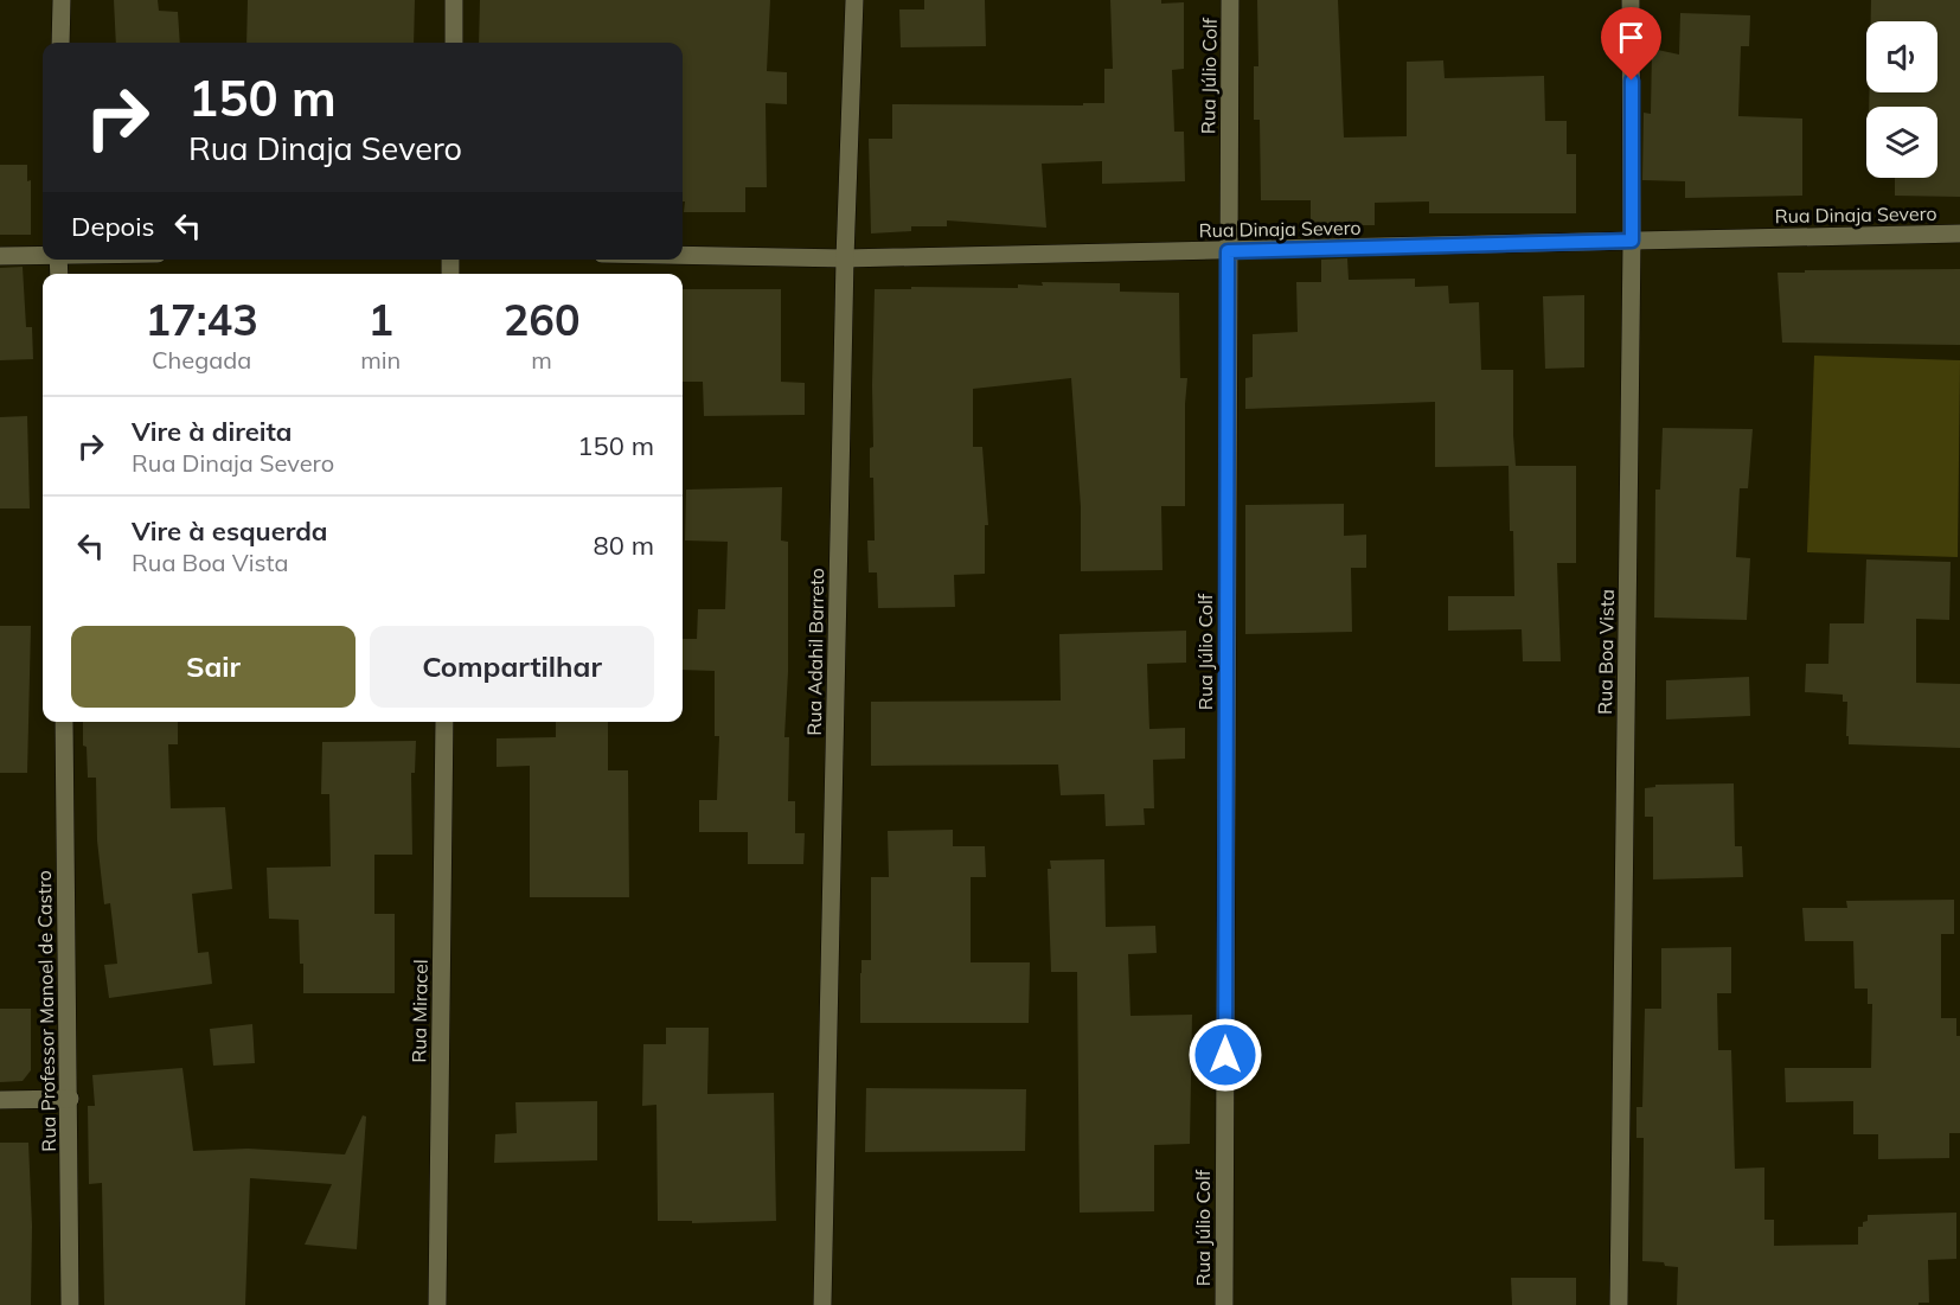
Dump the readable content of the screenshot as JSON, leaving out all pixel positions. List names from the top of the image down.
{
  "streets": {
    "street": [
      "Rua Júlio Colf",
      "Rua Dinaja Severo",
      "Rua Adahil Barreto",
      "Rua Boa Vista",
      "Rua Professor Manoel de Castro",
      "Rua Miracel"
    ]
  },
  "crossings": [
    ["Rua Júlio Colf", "Rua Dinaja Severo"],
    ["Rua Dinaja Severo", "Rua Adahil Barreto"],
    ["Rua Dinaja Severo", "Rua Boa Vista"]
  ],
  "page": {
    "turn": ["150 m", "Rua Dinaja Severo"],
    "then": "Depois",
    "eta": [
      "17:43",
      "Chegada",
      "1",
      "min",
      "260",
      "m"
    ],
    "list": [
      {
        "name": "Vire à direita",
        "note": "Rua Dinaja Severo",
        "value": "150 m"
      },
      {
        "name": "Vire à esquerda",
        "note": "Rua Boa Vista",
        "value": "80 m"
      }
    ],
    "buttons": ["Sair", "Compartilhar"]
  }
}
